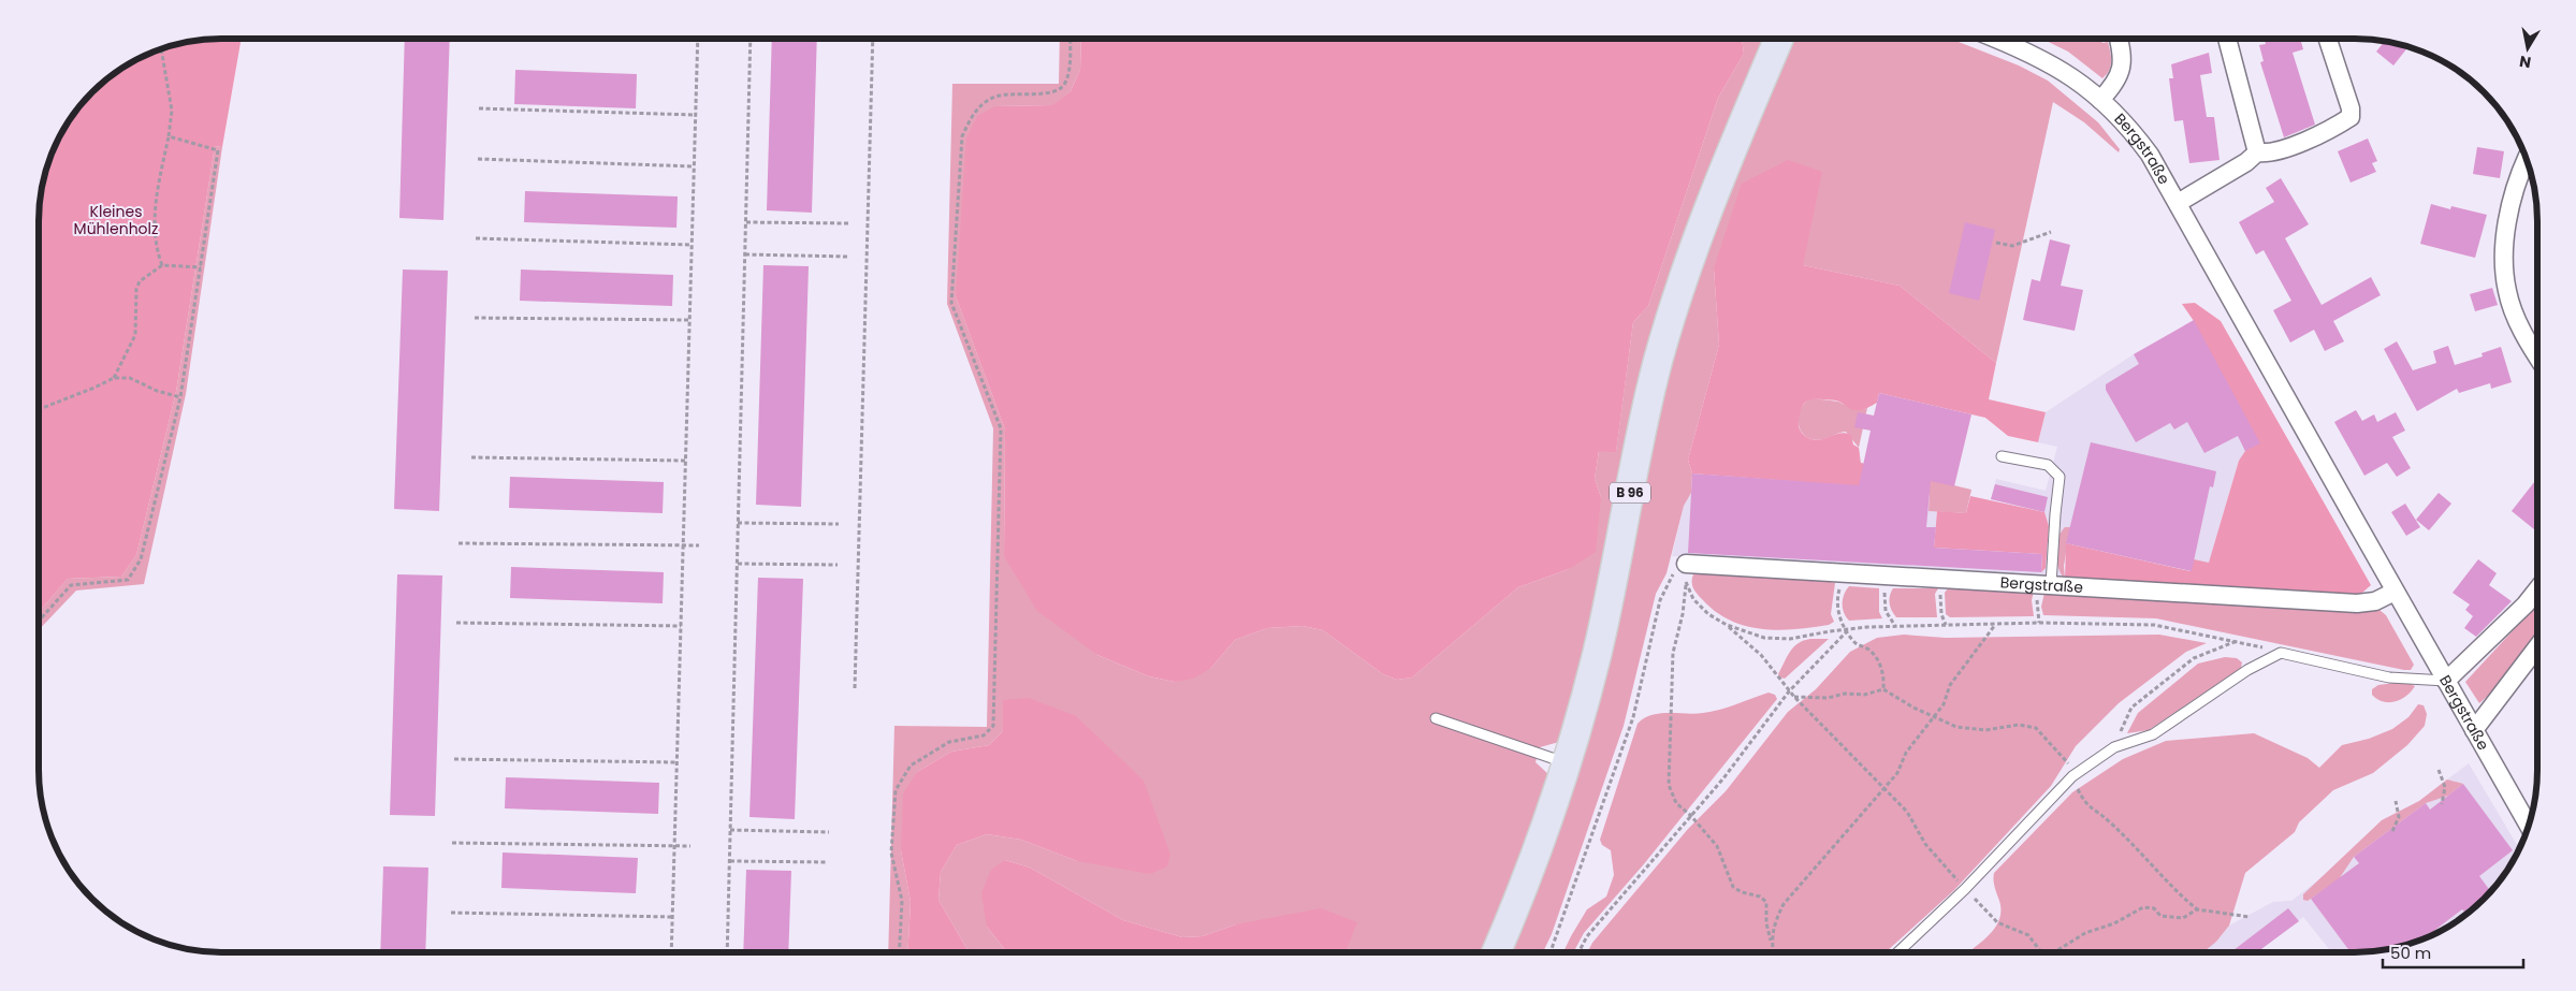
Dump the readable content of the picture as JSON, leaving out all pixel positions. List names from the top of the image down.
{
  "streets": {
    "main road": ["B 96"],
    "street": ["Bergstraße"]
  },
  "parks": ["Kleines Mühlenholz"],
  "scale_bar": "50 m",
  "north": "bottom"
}
